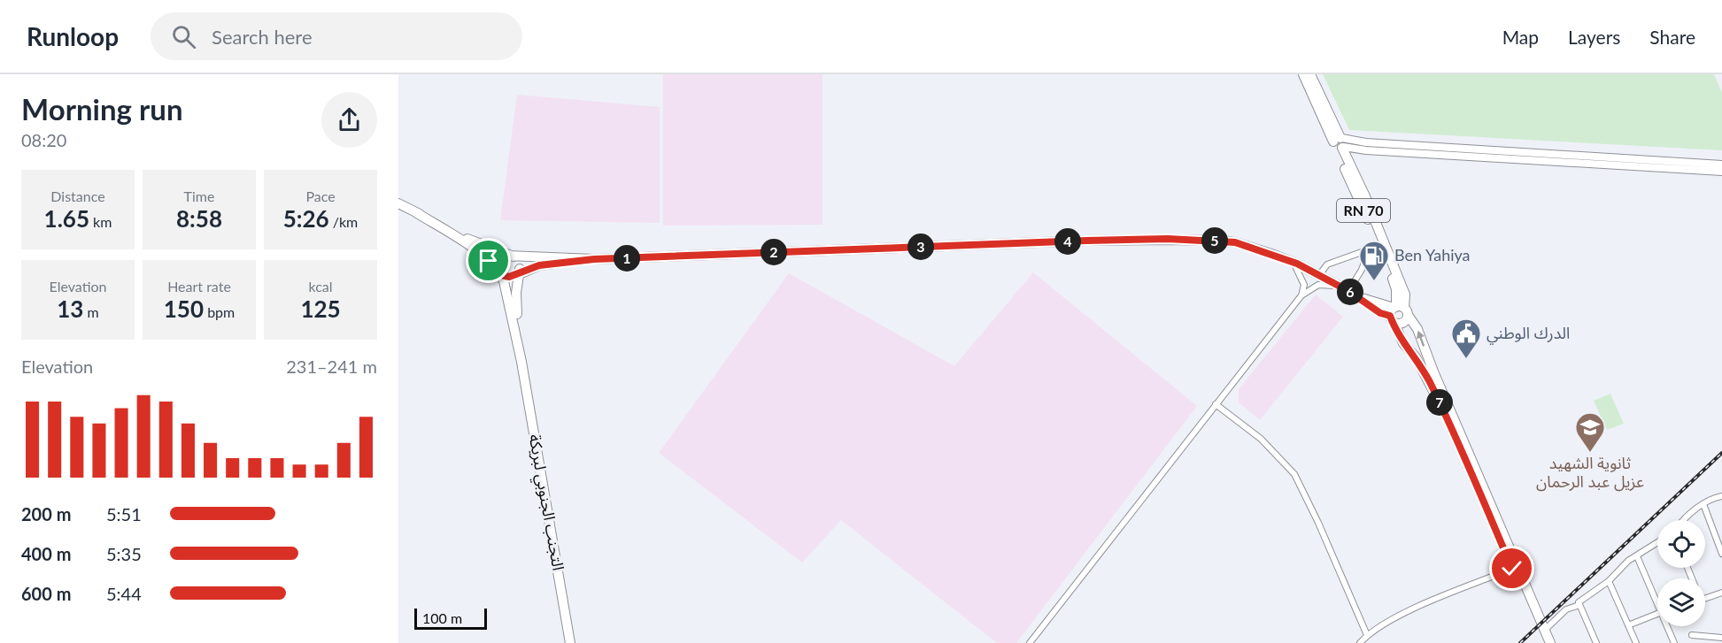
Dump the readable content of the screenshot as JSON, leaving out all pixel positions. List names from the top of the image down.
{
  "streets": {
    "main road": ["RN 70", "التجنب الجنوبي لبريكة"]
  },
  "places": {
    "fuel station": ["Ben Yahiya"],
    "public building": ["الدرك الوطني"],
    "school or university": ["ثانوية الشهيد عزيل عبد الرحمان"]
  },
  "scale_bar": "100 m",
  "page": {
    "header": "Runloop",
    "search": "Search here",
    "nav": ["Map", "Layers", "Share"],
    "heading": ["Morning run", "08:20"],
    "stats": [
      ["Distance", "1.65 km"],
      ["Time", "8:58"],
      ["Pace", "5:26 /km"],
      ["Elevation", "13 m"],
      ["Heart rate", "150 bpm"],
      ["kcal", "125"]
    ],
    "pins": [
      "5",
      "4",
      "3",
      "2",
      "1",
      "6",
      "7"
    ],
    "chart": ["Elevation", "231–241 m"],
    "list": [
      {
        "name": "200 m",
        "note": "5:51"
      },
      {
        "name": "400 m",
        "note": "5:35"
      },
      {
        "name": "600 m",
        "note": "5:44"
      }
    ],
    "scale": "100 m"
  }
}
